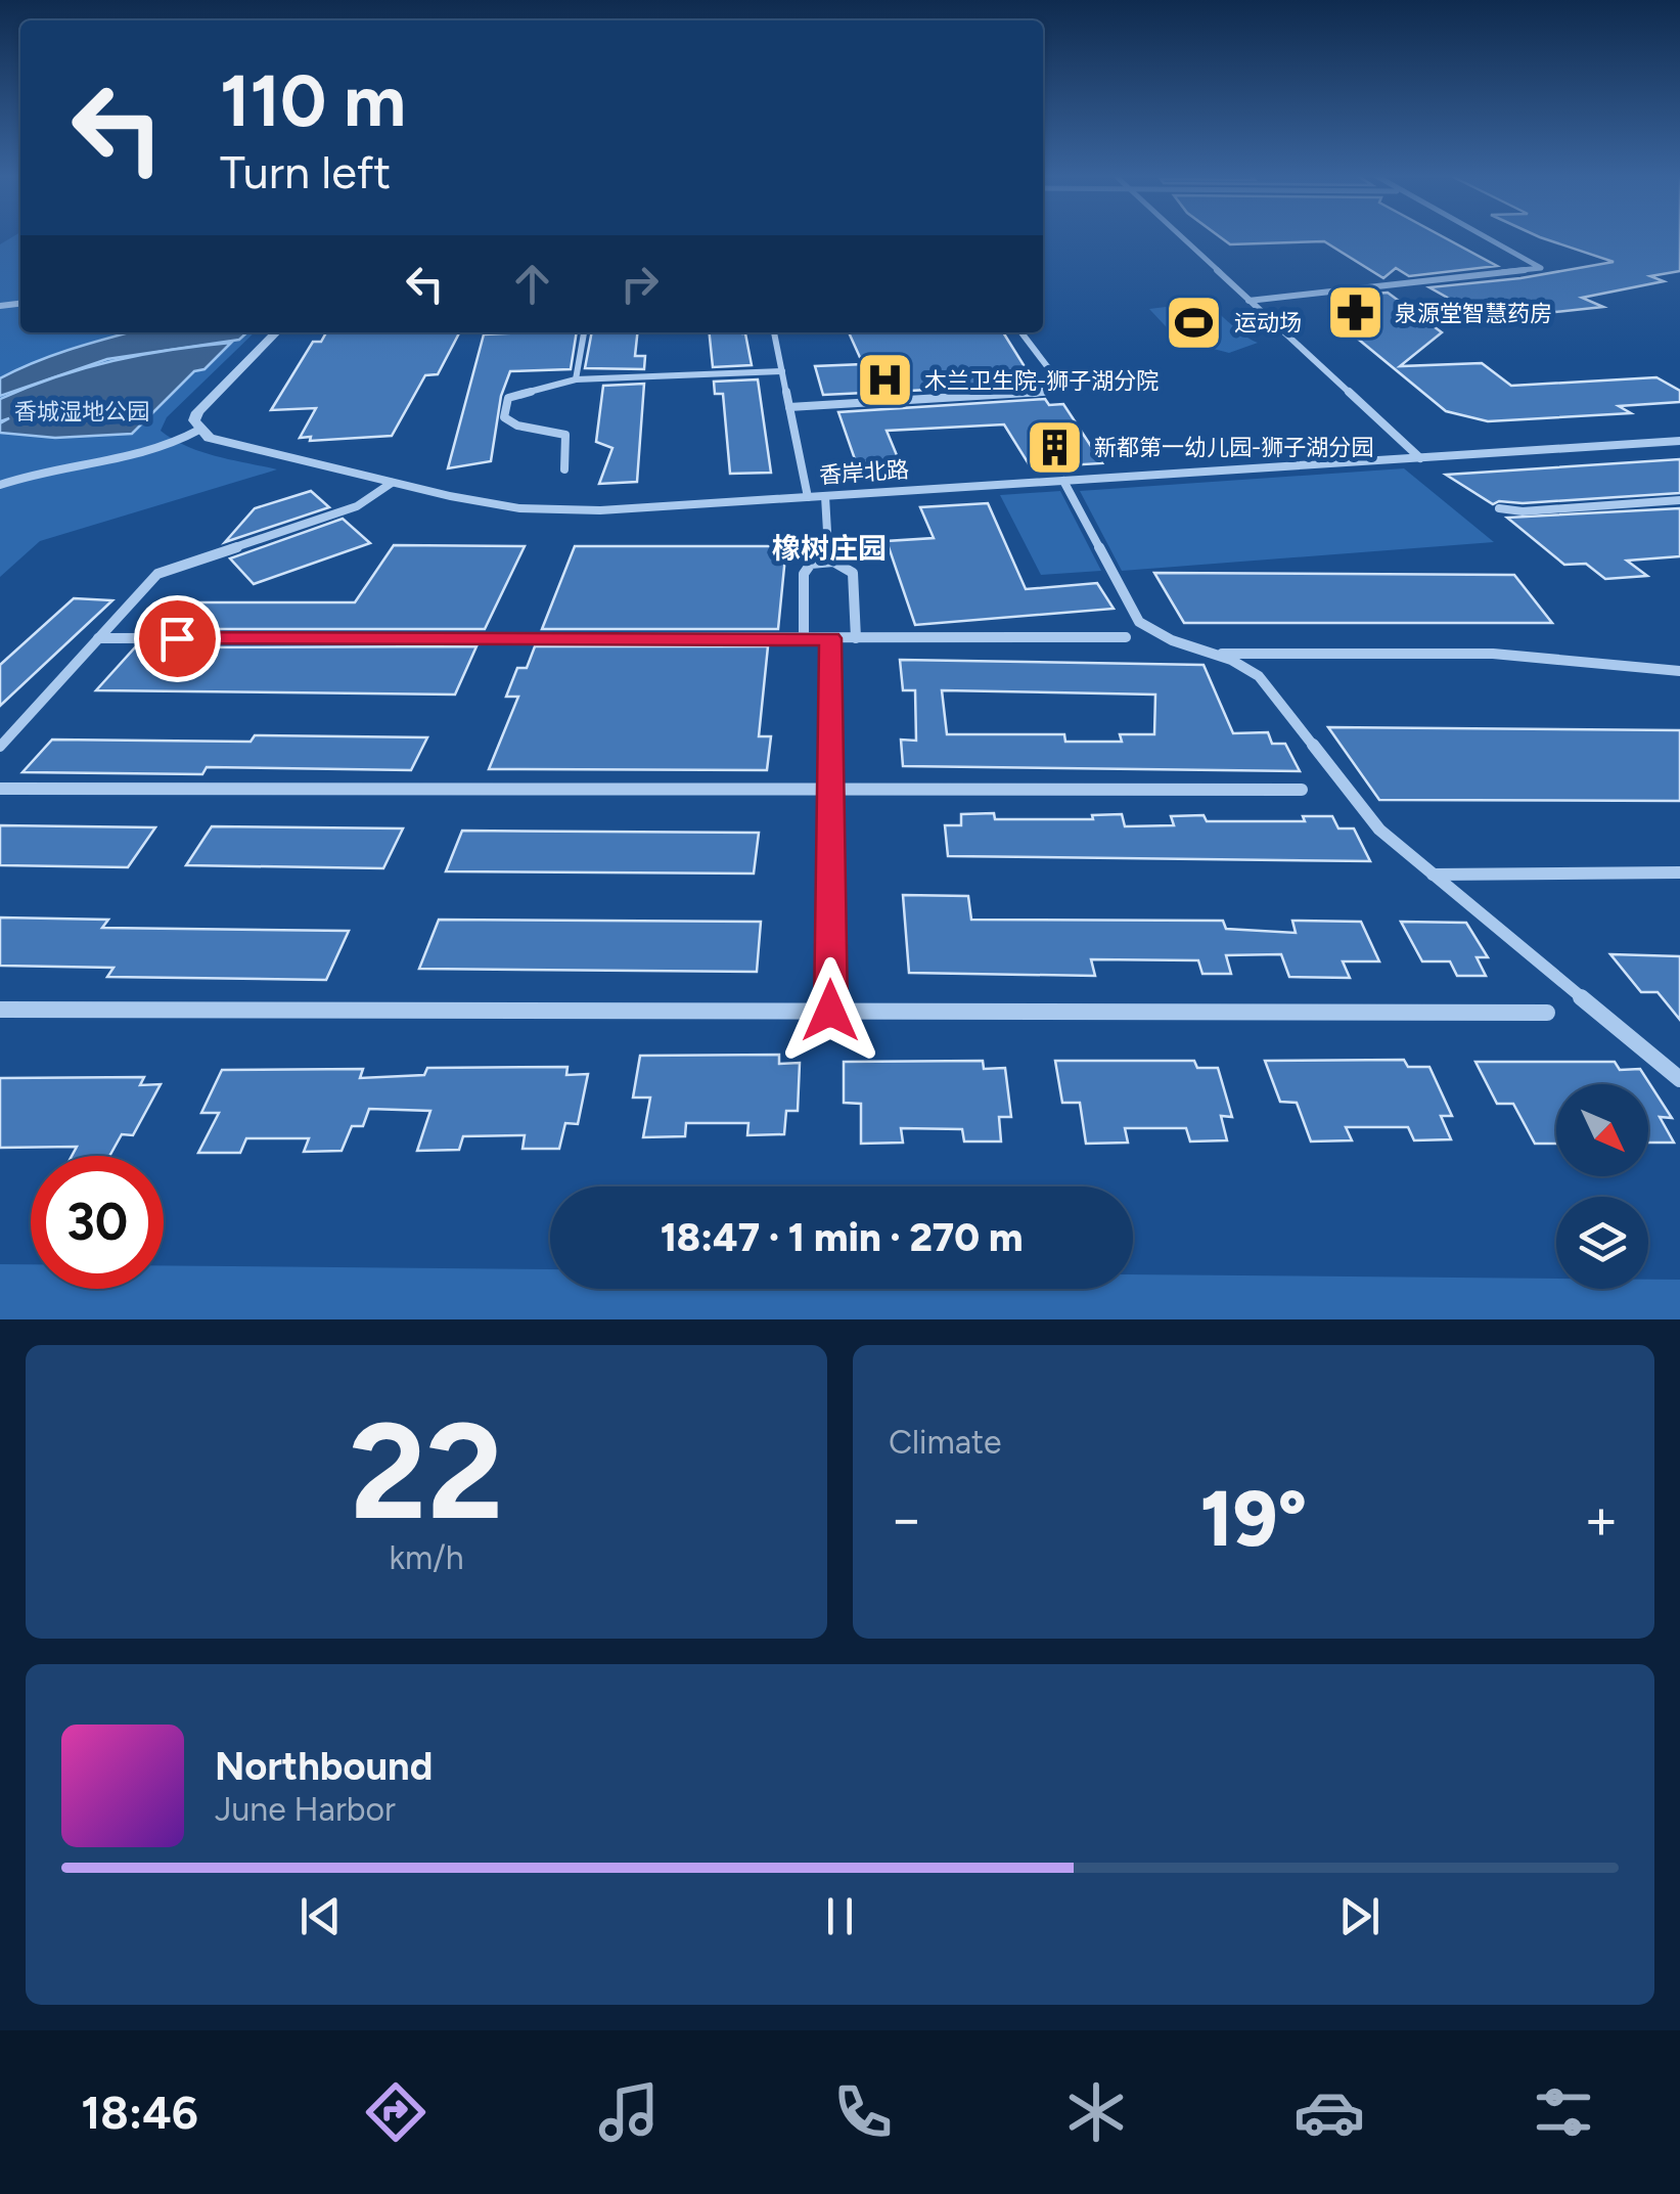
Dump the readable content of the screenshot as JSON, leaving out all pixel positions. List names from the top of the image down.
{
  "streets": {
    "street": ["香岸北路"]
  },
  "districts": ["橡树庄园"],
  "parks": ["香城湿地公园"],
  "places": {
    "pharmacy": ["泉源堂智慧药房"],
    "sports": ["运动场"],
    "hospital": ["木兰卫生院-狮子湖分院"],
    "building": ["新都第一幼儿园-狮子湖分园"]
  },
  "north": "bottom right",
  "page": {
    "turn": ["110 m", "Turn left"],
    "limit": "30",
    "trip": "18:47 · 1 min · 270 m",
    "tile": [
      ["22", "km/h"],
      "Climate"
    ],
    "heat": ["−", "19°", "+"],
    "song": ["Northbound", "June Harbor"],
    "tabs": "18:46"
  }
}
